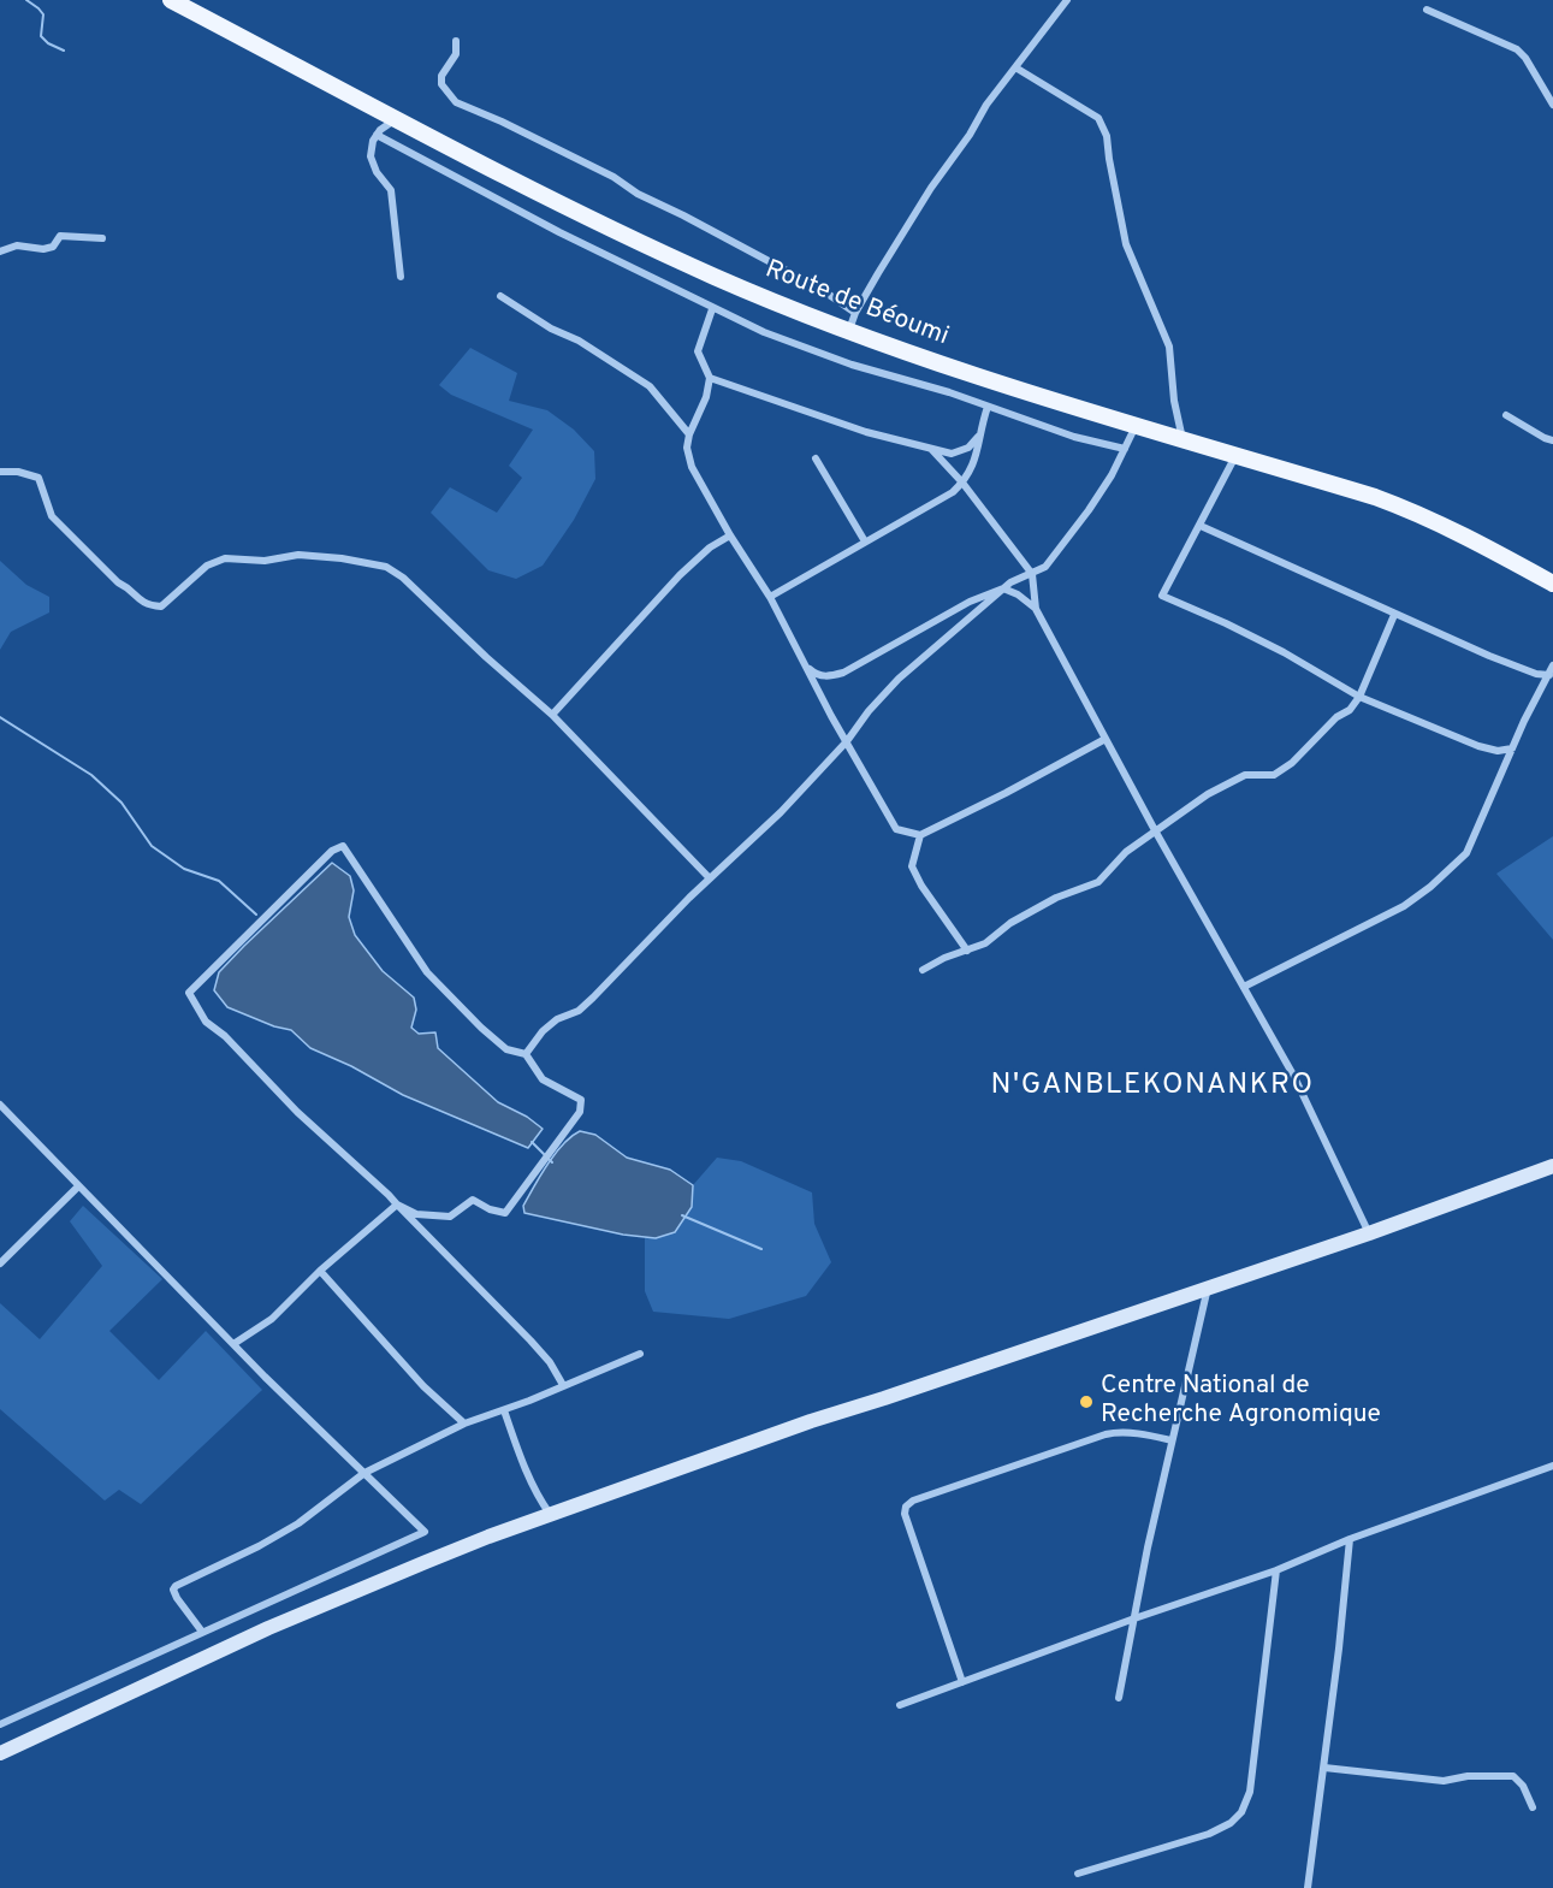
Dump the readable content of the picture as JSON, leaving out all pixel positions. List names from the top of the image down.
{
  "streets": {
    "main road": ["Route de Béoumi"]
  },
  "districts": ["N'GANBLEKONANKRO"],
  "places": ["Centre National de Recherche Agronomique"]
}
